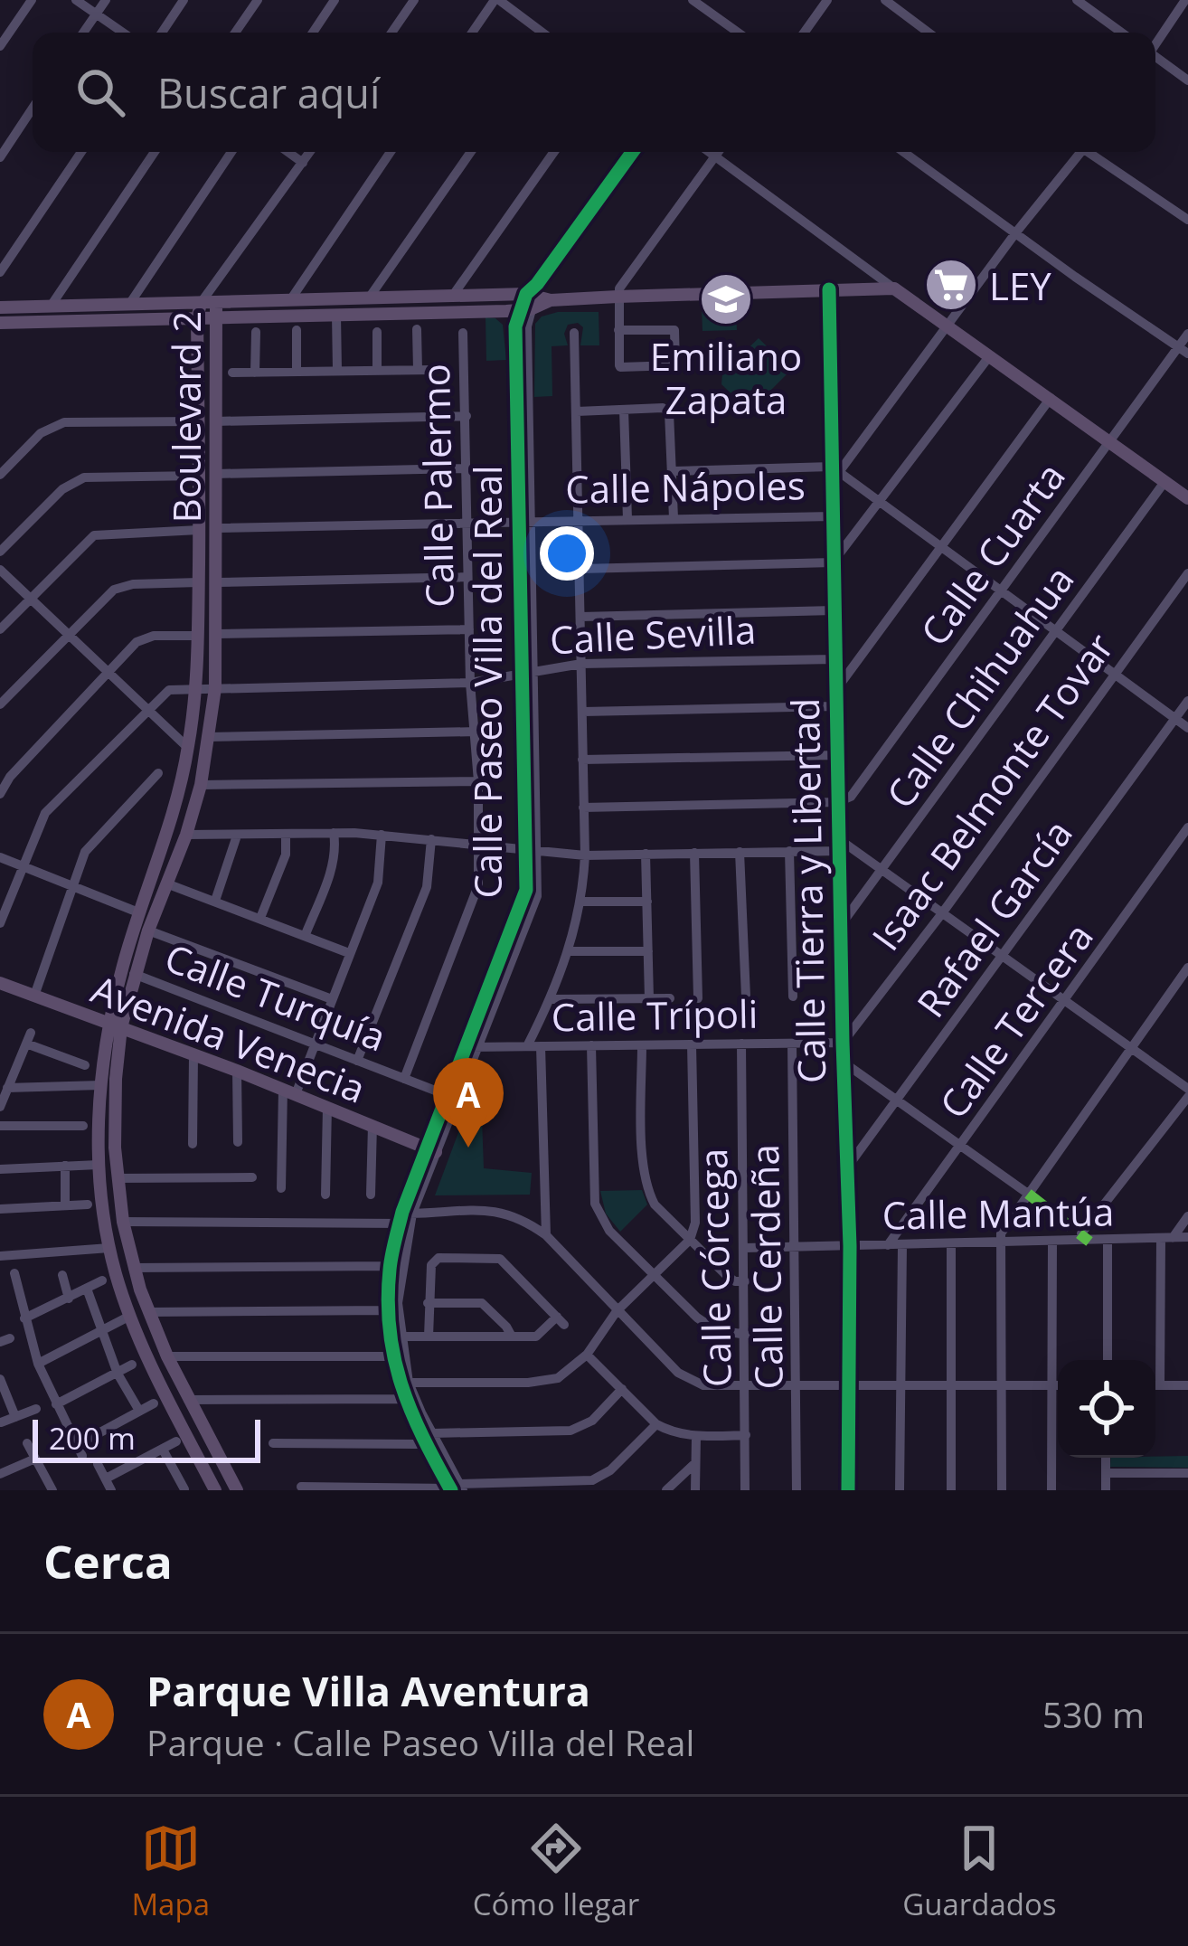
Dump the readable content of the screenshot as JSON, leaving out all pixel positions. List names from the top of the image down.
{
  "streets": {
    "main road": ["Boulevard 2", "Avenida Venecia"],
    "street": [
      "Calle Palermo",
      "Calle Nápoles",
      "Calle Cuarta",
      "Calle Sevilla",
      "Calle Paseo Villa del Real",
      "Calle Chihuahua",
      "Isaac Belmonte Tovar",
      "Calle Tierra y Libertad",
      "Rafael García",
      "Calle Turquía",
      "Calle Trípoli",
      "Calle Tercera",
      "Calle Mantúa",
      "Calle Cerdeña",
      "Calle Córcega"
    ]
  },
  "crossings": [
    ["Boulevard 2", "Calle Nápoles"],
    ["Boulevard 2", "Calle Sevilla"],
    ["Boulevard 2", "Calle Turquía"],
    ["Boulevard 2", "Avenida Venecia"],
    ["Calle Palermo", "Calle Nápoles"],
    ["Calle Palermo", "Calle Sevilla"],
    ["Calle Palermo", "Calle Turquía"],
    ["Calle Nápoles", "Calle Paseo Villa del Real"],
    ["Calle Nápoles", "Calle Tierra y Libertad"],
    ["Calle Cuarta", "Calle Tierra y Libertad"],
    ["Calle Sevilla", "Calle Paseo Villa del Real"],
    ["Calle Sevilla", "Calle Tierra y Libertad"],
    ["Calle Paseo Villa del Real", "Calle Turquía"],
    ["Calle Paseo Villa del Real", "Calle Trípoli"],
    ["Calle Paseo Villa del Real", "Avenida Venecia"],
    ["Calle Chihuahua", "Calle Tierra y Libertad"],
    ["Isaac Belmonte Tovar", "Calle Tierra y Libertad"],
    ["Isaac Belmonte Tovar", "Calle Trípoli"],
    ["Calle Tierra y Libertad", "Rafael García"],
    ["Calle Tierra y Libertad", "Calle Trípoli"],
    ["Calle Tierra y Libertad", "Calle Mantúa"],
    ["Calle Trípoli", "Calle Cerdeña"],
    ["Calle Trípoli", "Calle Córcega"],
    ["Calle Tercera", "Calle Mantúa"],
    ["Calle Mantúa", "Calle Cerdeña"],
    ["Calle Mantúa", "Calle Córcega"]
  ],
  "places": {
    "supermarket": ["LEY"],
    "school or university": ["Emiliano Zapata"]
  },
  "scale_bar": "200 m",
  "page": {
    "search": "Buscar aquí",
    "pins": "A",
    "scale": "200 m",
    "heading": "Cerca",
    "list": [
      {
        "mark": "A",
        "name": "Parque Villa Aventura",
        "note": "Parque · Calle Paseo Villa del Real",
        "value": "530 m"
      }
    ],
    "nav": ["Mapa", "Cómo llegar", "Guardados"]
  }
}
